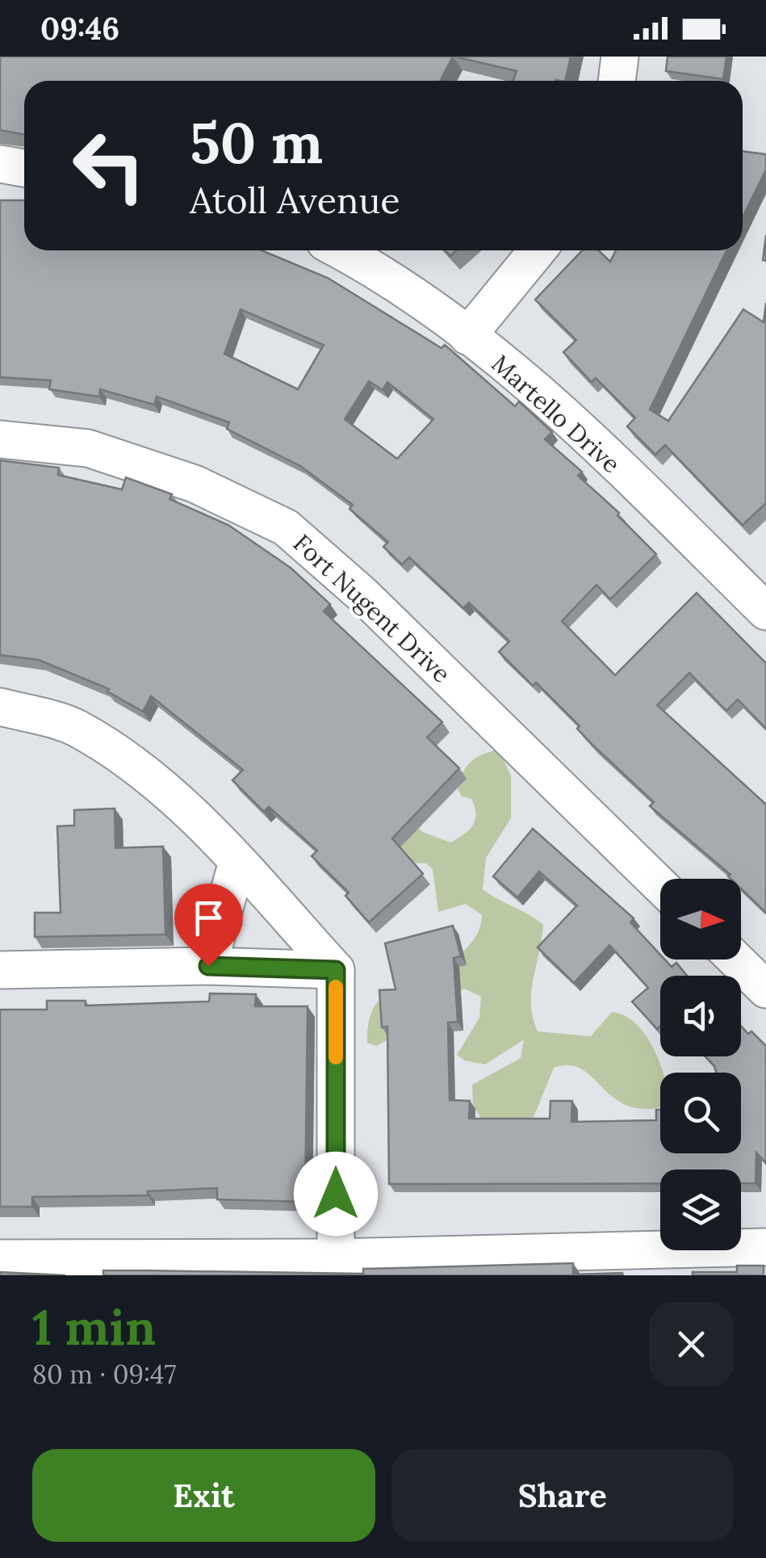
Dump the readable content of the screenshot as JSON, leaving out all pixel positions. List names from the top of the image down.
{
  "streets": {
    "street": ["Martello Drive", "Fort Nugent Drive"]
  },
  "north": "right",
  "page": {
    "status": "09:46",
    "turn": ["50 m", "Atoll Avenue"],
    "heading": ["1 min", "80 m · 09:47"],
    "buttons": ["Exit", "Share"]
  }
}
